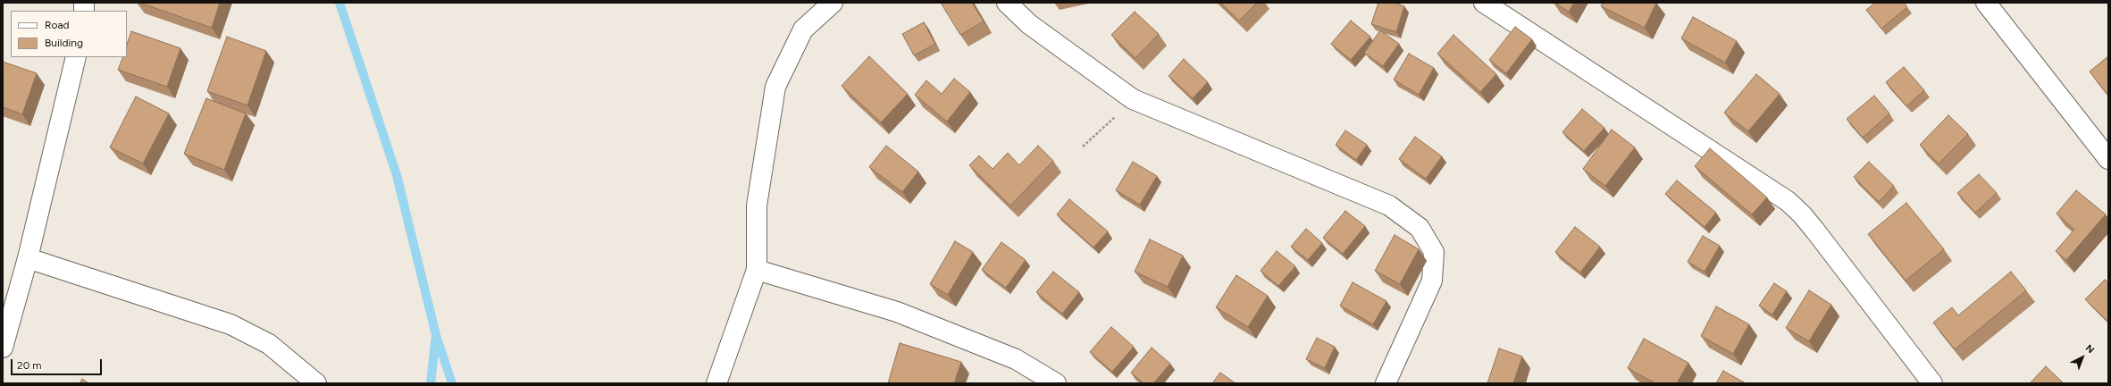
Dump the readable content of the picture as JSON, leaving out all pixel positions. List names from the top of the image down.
{
  "legend": ["Road", "Building"],
  "scale_bar": "20 m",
  "north": "top right"
}
